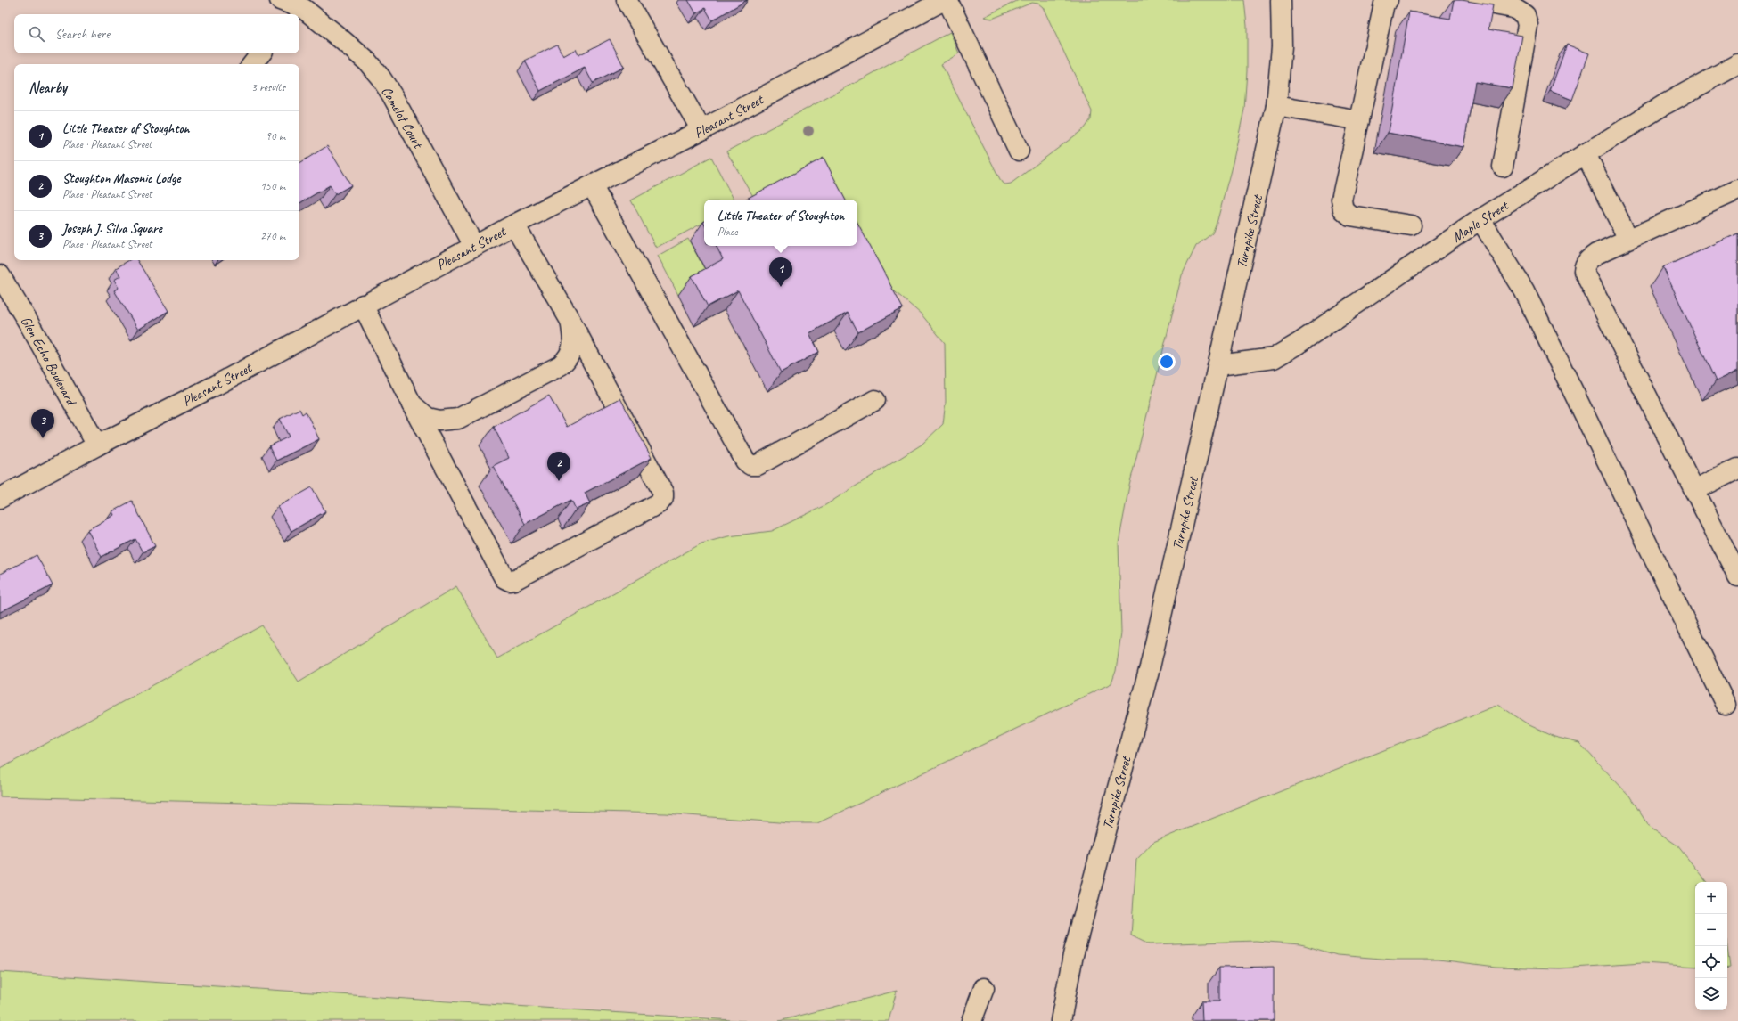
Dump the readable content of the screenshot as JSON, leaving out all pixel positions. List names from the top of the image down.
{
  "streets": {
    "street": [
      "Pleasant Street",
      "Camelot Court",
      "Maple Street",
      "Turnpike Street",
      "Glen Echo Boulevard"
    ]
  },
  "crossings": [
    ["Pleasant Street", "Camelot Court"],
    ["Pleasant Street", "Glen Echo Boulevard"],
    ["Maple Street", "Turnpike Street"]
  ],
  "page": {
    "search": "Search here",
    "heading": ["Nearby", "3 results"],
    "list": [
      {
        "mark": "1",
        "name": "Little Theater of Stoughton",
        "note": "Place · Pleasant Street",
        "value": "90 m"
      },
      {
        "mark": "2",
        "name": "Stoughton Masonic Lodge",
        "note": "Place · Pleasant Street",
        "value": "150 m"
      },
      {
        "mark": "3",
        "name": "Joseph J. Silva Square",
        "note": "Place · Pleasant Street",
        "value": "270 m"
      }
    ],
    "popup": ["Little Theater of Stoughton", "Place"],
    "pins": ["1", "3", "2"],
    "map_buttons": ["+", "−"]
  }
}
